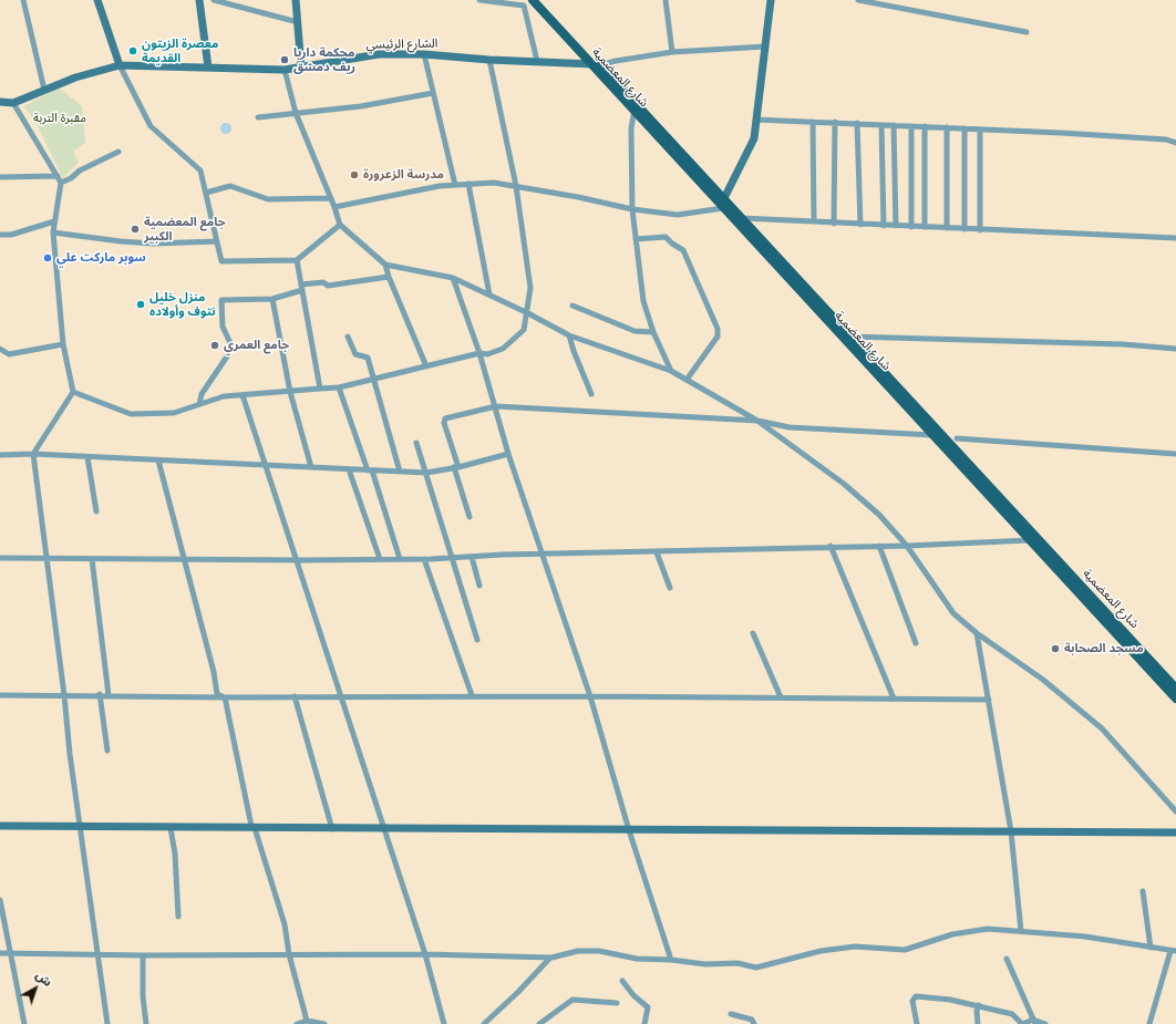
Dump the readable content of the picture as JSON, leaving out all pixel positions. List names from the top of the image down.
{
  "streets": {
    "main road": ["الشارع الرئيسي", "شارع المعضمية"]
  },
  "crossings": [
    ["الشارع الرئيسي", "شارع المعضمية"]
  ],
  "parks": ["مقبرة التربة"],
  "places": [
    "معصرة الزيتون القديمة",
    "محكمة داريا ريف دمشق",
    "مدرسة الزعرورة",
    "جامع المعضمية الكبير",
    "سوبر ماركت علي",
    "منزل خليل نتوف وأولاده",
    "جامع العمري",
    "مسجد الصحابة"
  ],
  "north": "top right"
}
